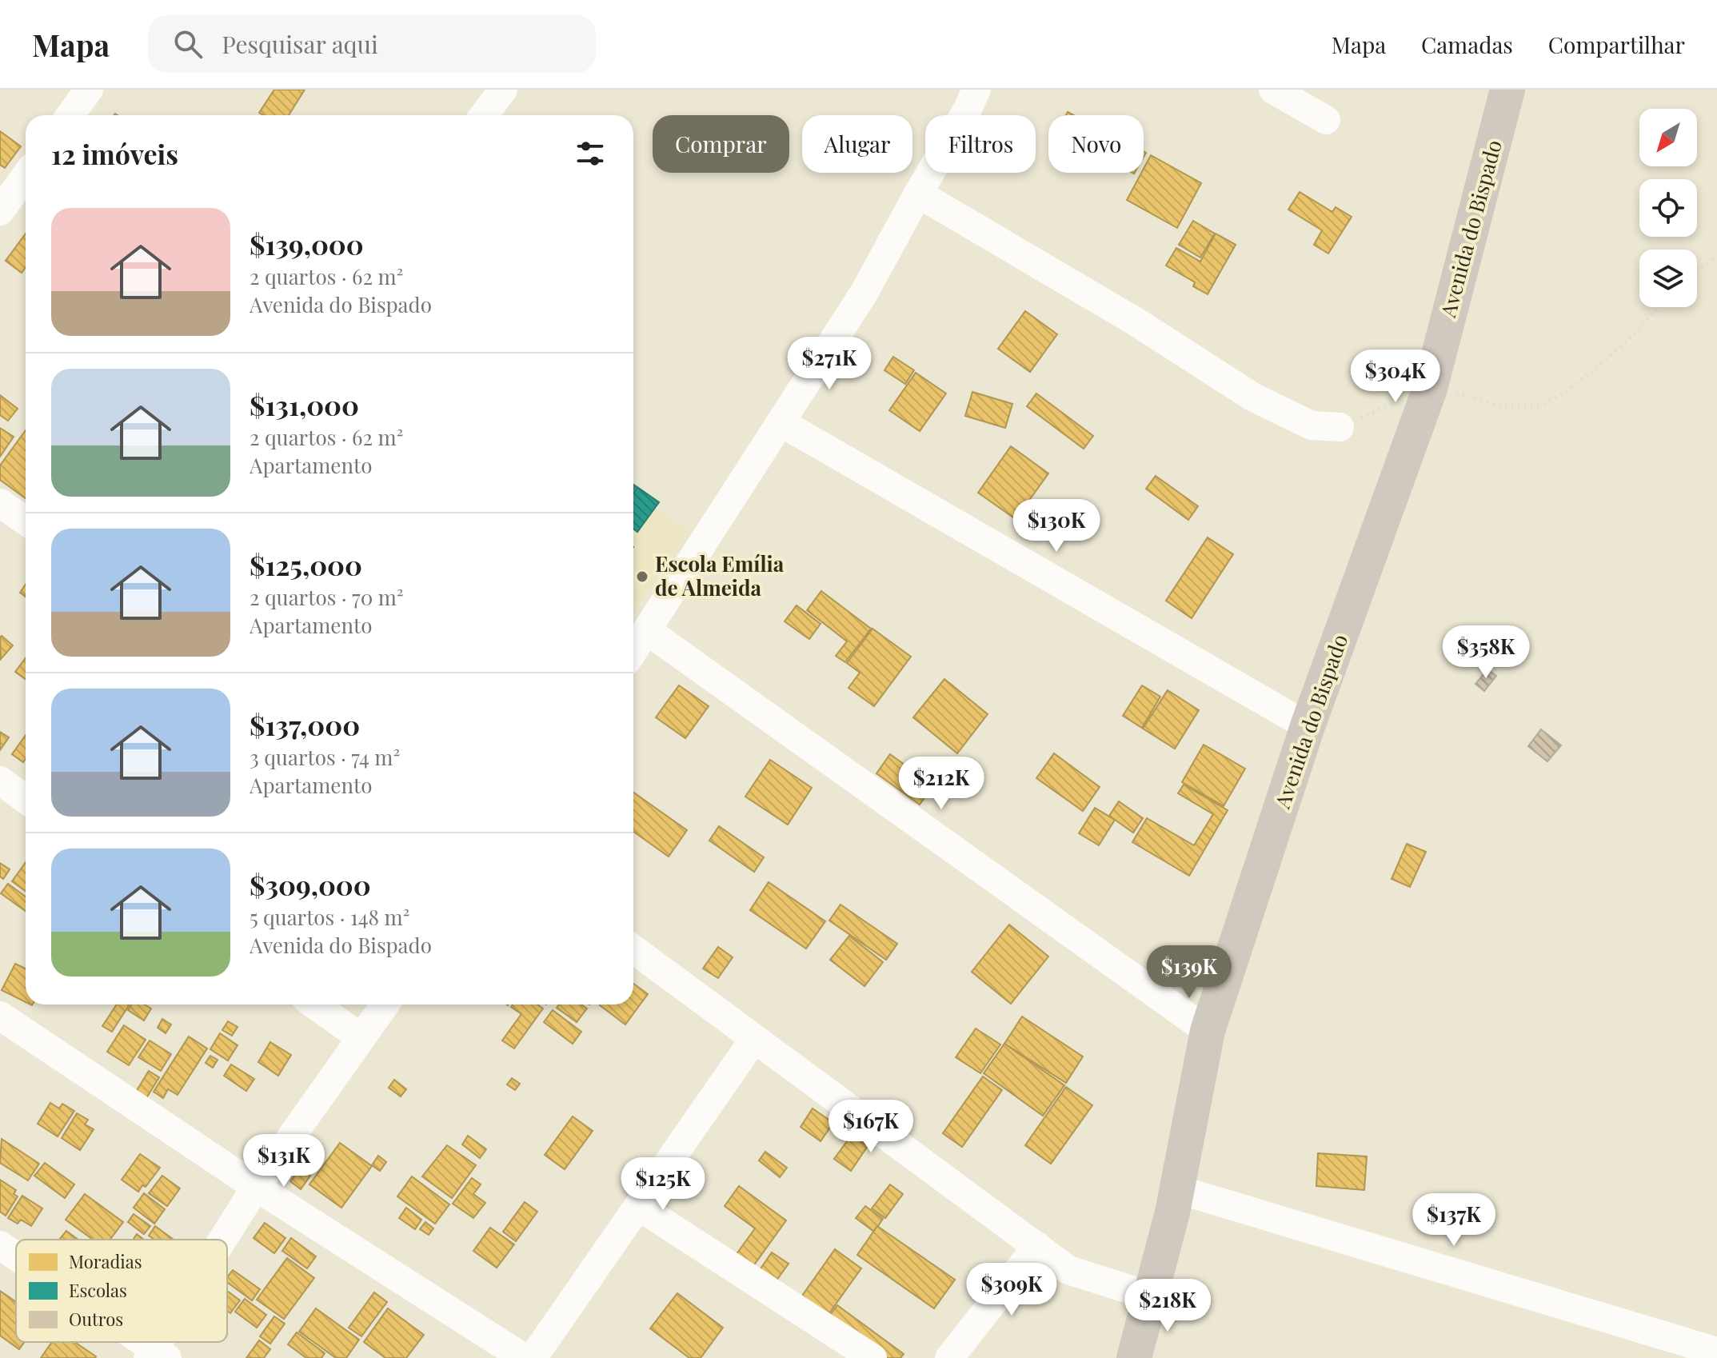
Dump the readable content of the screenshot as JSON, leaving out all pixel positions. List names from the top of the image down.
{
  "streets": {
    "main road": ["Avenida do Bispado"]
  },
  "places": ["Escola Emília de Almeida"],
  "legend": ["Moradias", "Escolas", "Outros"],
  "north": "bottom left",
  "page": {
    "header": "Mapa",
    "search": "Pesquisar aqui",
    "nav": ["Mapa", "Camadas", "Compartilhar"],
    "chip": [
      "Comprar",
      "Alugar",
      "Filtros",
      "Novo"
    ],
    "heading": "12 imóveis",
    "list": [
      {
        "name": "$139,000",
        "note": "2 quartos · 62 m² · Avenida do Bispado"
      },
      {
        "name": "$131,000",
        "note": "2 quartos · 62 m² · Apartamento"
      },
      {
        "name": "$125,000",
        "note": "2 quartos · 70 m² · Apartamento"
      },
      {
        "name": "$137,000",
        "note": "3 quartos · 74 m² · Apartamento"
      },
      {
        "name": "$309,000",
        "note": "5 quartos · 148 m² · Avenida do Bispado"
      }
    ],
    "price": [
      "$271K",
      "$304K",
      "$130K",
      "$358K",
      "$212K",
      "$139K",
      "$167K",
      "$131K",
      "$125K",
      "$137K",
      "$309K",
      "$218K"
    ]
  }
}
